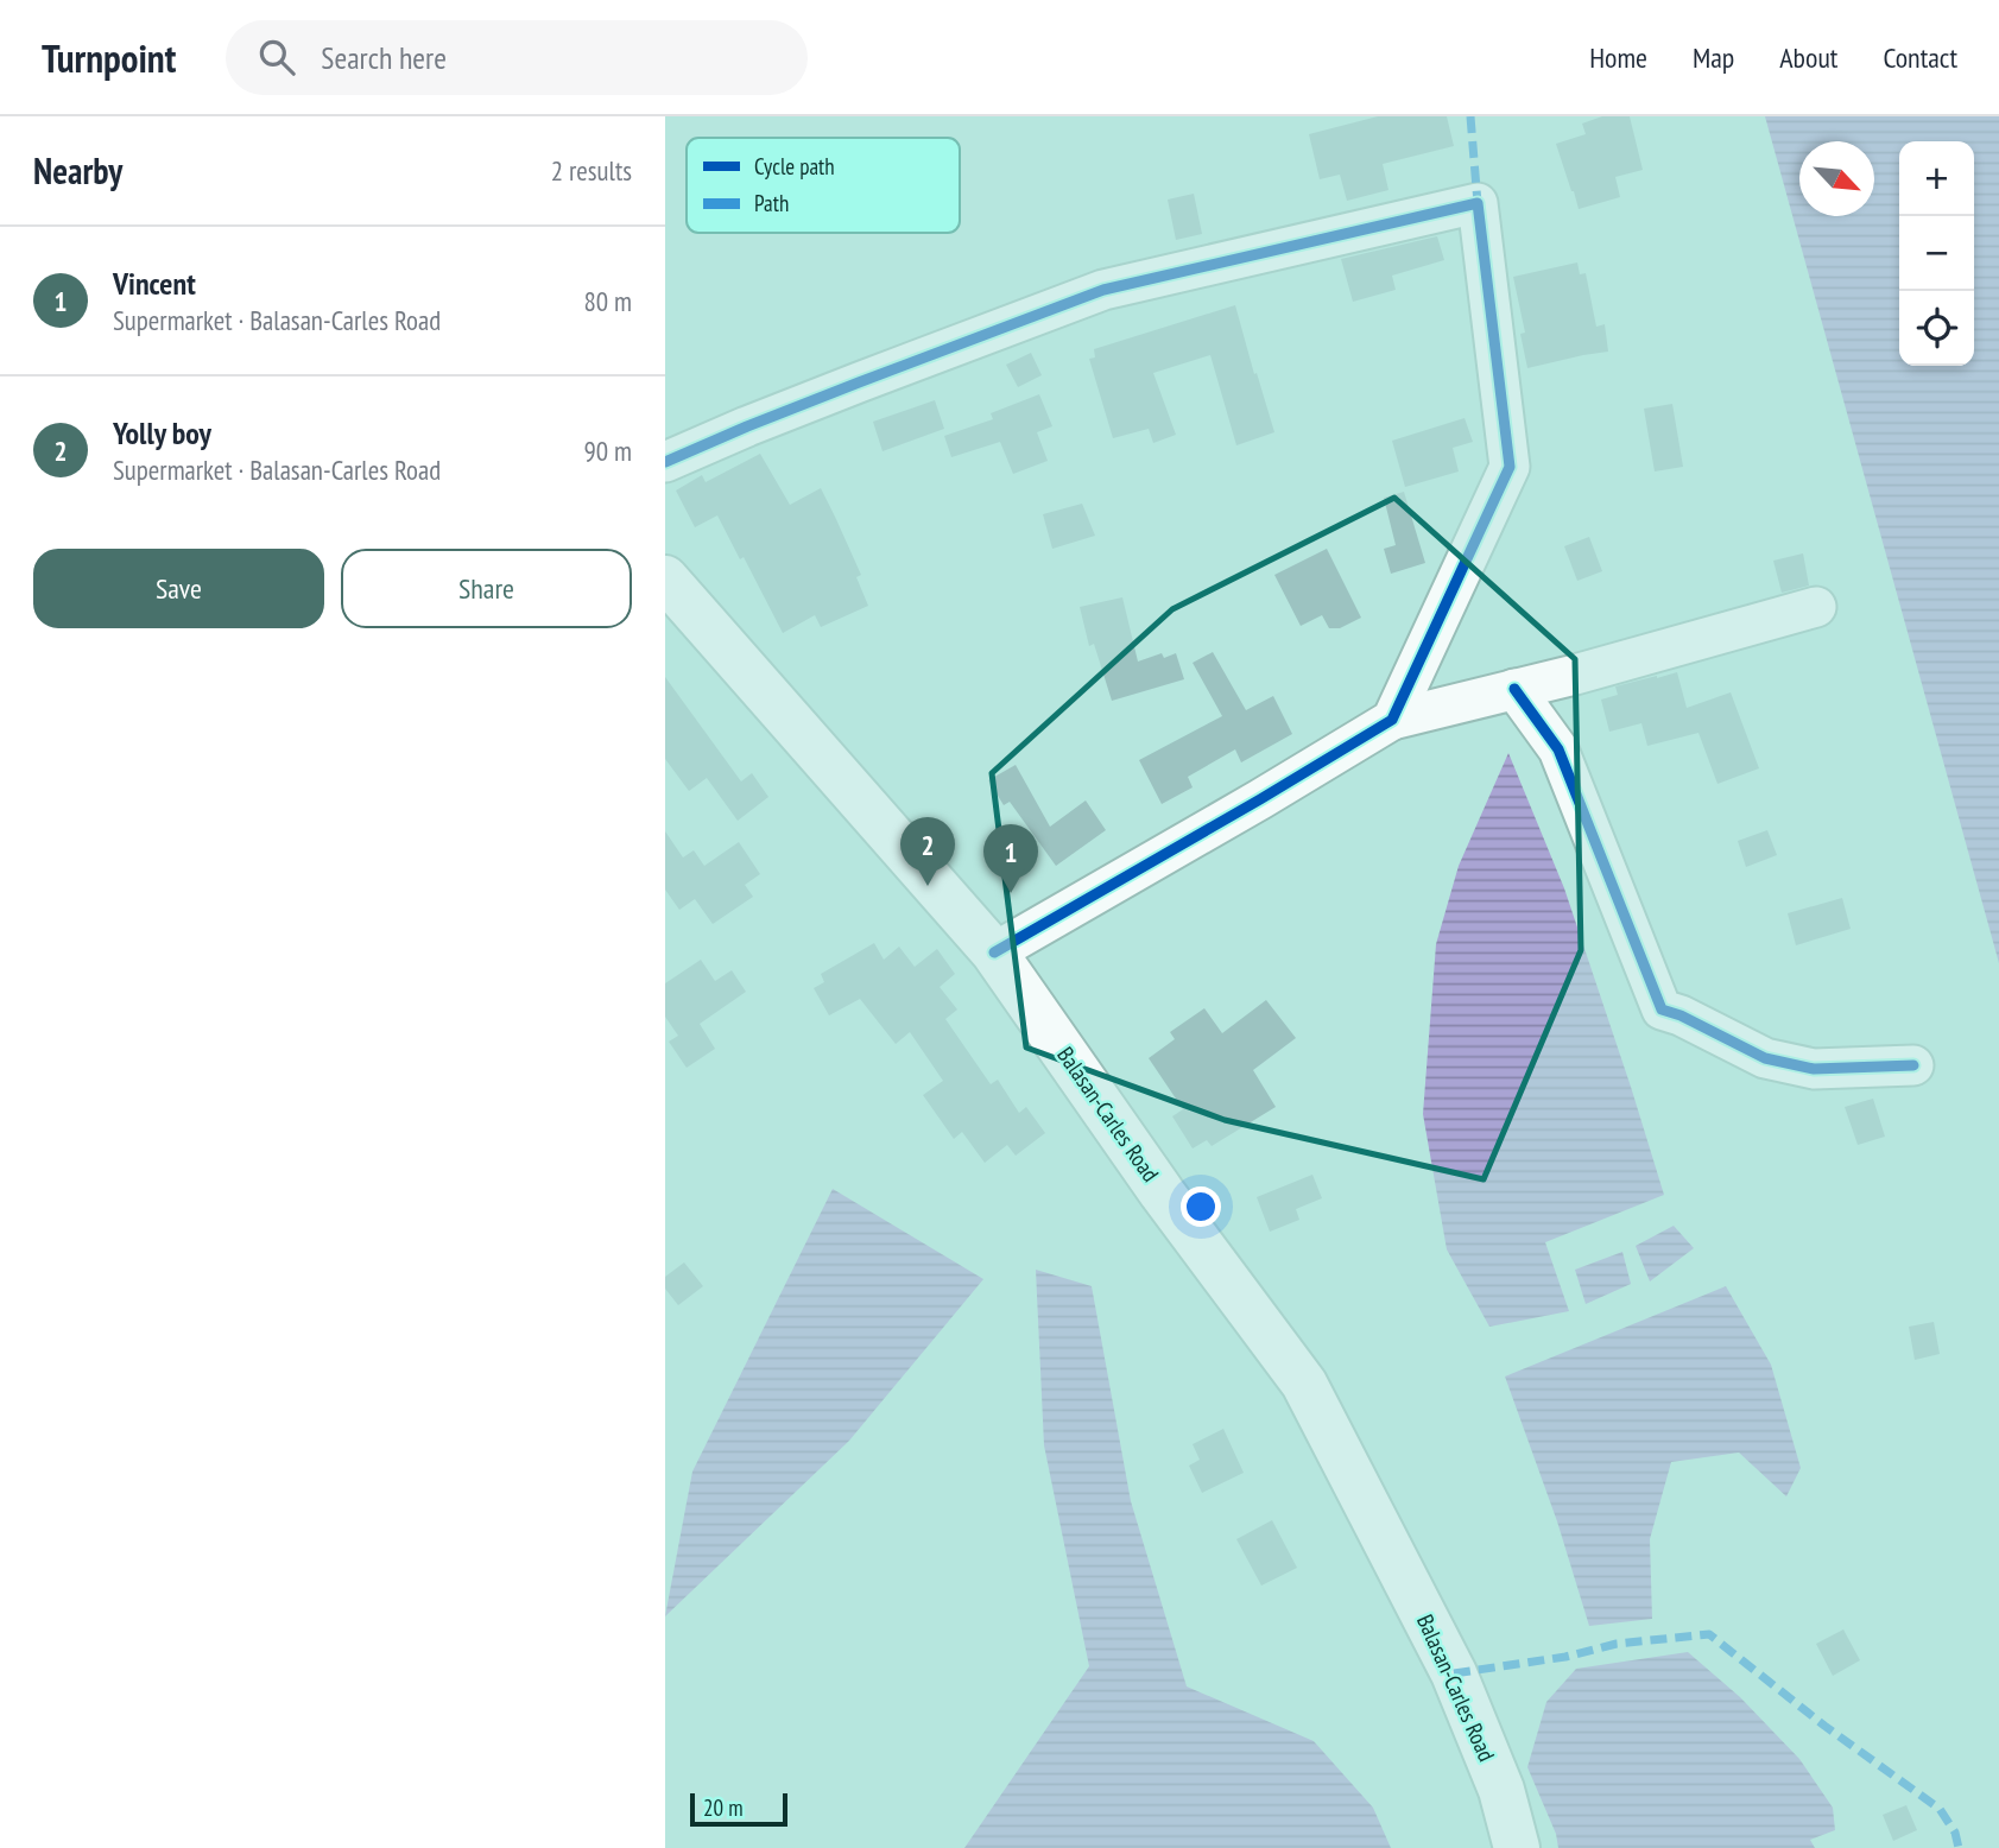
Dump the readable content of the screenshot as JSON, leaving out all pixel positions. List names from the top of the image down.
{
  "streets": {
    "main road": ["Balasan-Carles Road"]
  },
  "legend": ["Cycle path", "Path"],
  "scale_bar": "20 m",
  "north": "bottom right",
  "page": {
    "header": "Turnpoint",
    "search": "Search here",
    "nav": [
      "Home",
      "Map",
      "About",
      "Contact"
    ],
    "heading": ["Nearby", "2 results"],
    "map_buttons": ["+", "−"],
    "list": [
      {
        "mark": "1",
        "name": "Vincent",
        "note": "Supermarket · Balasan-Carles Road",
        "value": "80 m"
      },
      {
        "mark": "2",
        "name": "Yolly boy",
        "note": "Supermarket · Balasan-Carles Road",
        "value": "90 m"
      }
    ],
    "buttons": ["Save", "Share"],
    "pins": ["2", "1"],
    "scale": "20 m"
  }
}
